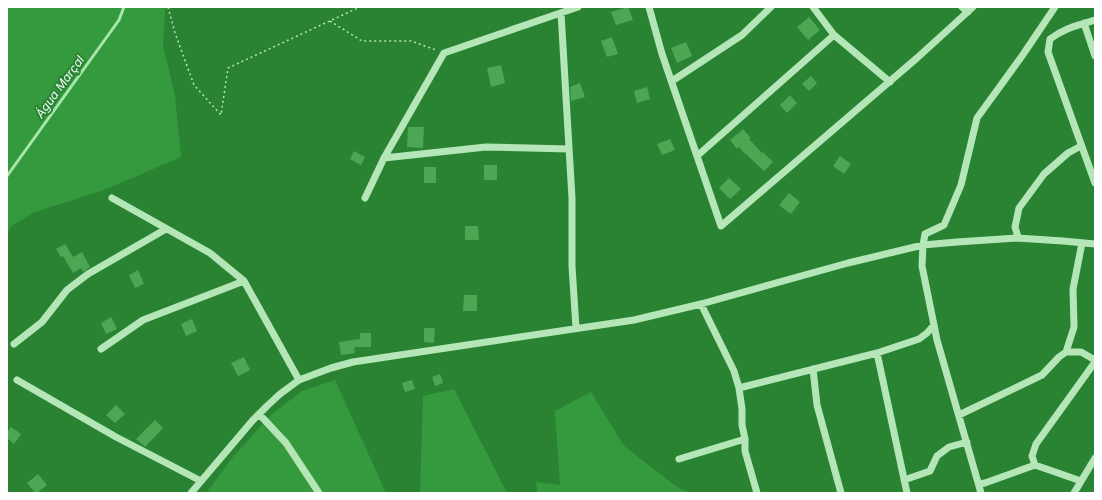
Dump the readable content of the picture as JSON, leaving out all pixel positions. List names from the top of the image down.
{
  "water": ["Água Marçal"]
}
